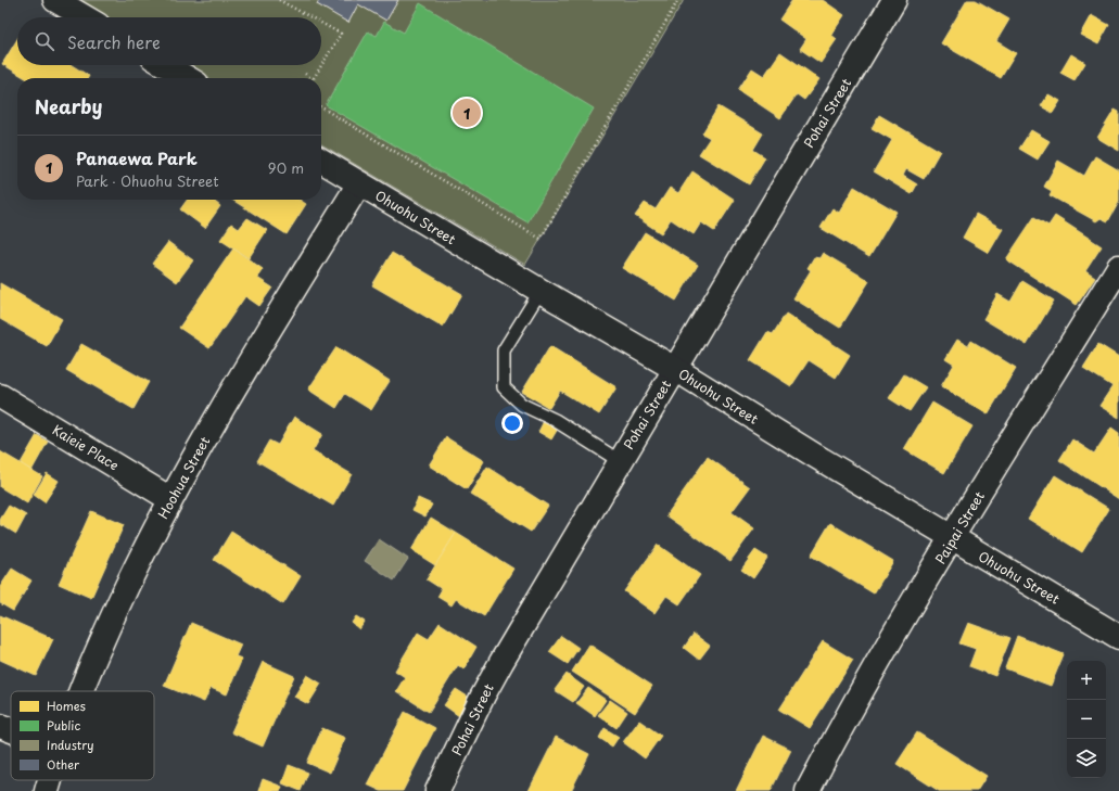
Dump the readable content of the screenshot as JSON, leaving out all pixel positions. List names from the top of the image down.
{
  "streets": {
    "street": [
      "Pohai Street",
      "Ohuohu Street",
      "Kaieie Place",
      "Hoohua Street",
      "Paipai Street"
    ]
  },
  "crossings": [
    ["Pohai Street", "Ohuohu Street"],
    ["Ohuohu Street", "Hoohua Street"],
    ["Ohuohu Street", "Paipai Street"],
    ["Kaieie Place", "Hoohua Street"]
  ],
  "legend": [
    "Homes",
    "Public",
    "Industry",
    "Other"
  ],
  "page": {
    "search": "Search here",
    "heading": "Nearby",
    "pins": "1",
    "list": [
      {
        "mark": "1",
        "name": "Panaewa Park",
        "note": "Park · Ohuohu Street",
        "value": "90 m"
      }
    ],
    "map_buttons": ["+", "−"]
  }
}
